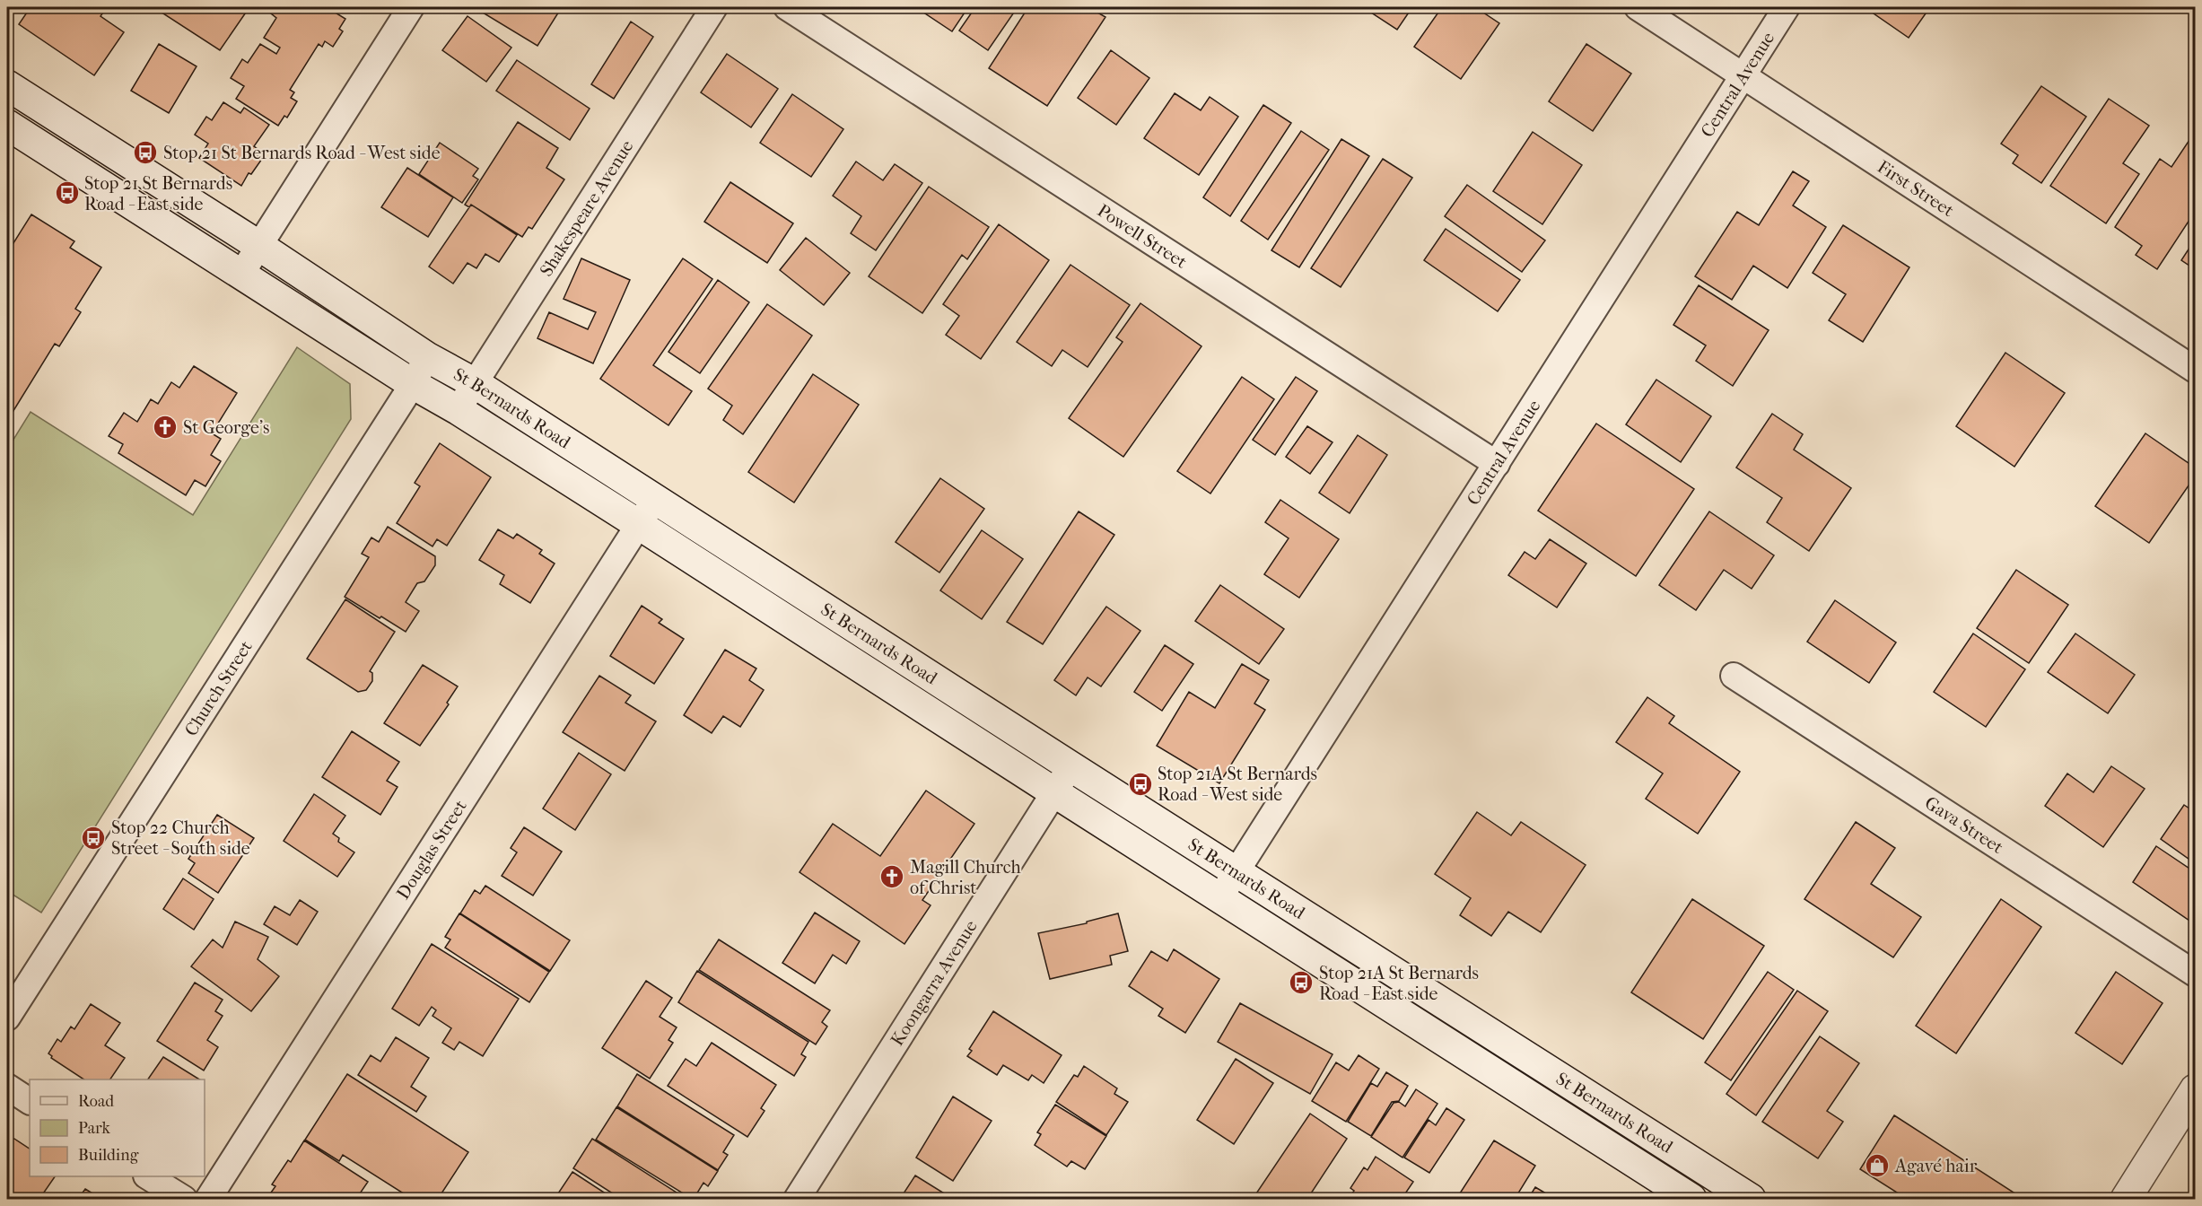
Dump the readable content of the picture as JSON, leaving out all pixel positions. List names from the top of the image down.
{
  "streets": {
    "main road": ["St Bernards Road"],
    "street": [
      "Central Avenue",
      "First Street",
      "Shakespeare Avenue",
      "Powell Street",
      "Church Street",
      "Gava Street",
      "Douglas Street",
      "Koongarra Avenue"
    ]
  },
  "crossings": [
    ["Central Avenue", "First Street"],
    ["Central Avenue", "Powell Street"],
    ["Central Avenue", "St Bernards Road"],
    ["Shakespeare Avenue", "St Bernards Road"],
    ["St Bernards Road", "Church Street"],
    ["St Bernards Road", "Douglas Street"],
    ["St Bernards Road", "Koongarra Avenue"]
  ],
  "places": {
    "bus stop": [
      "Stop 21 St Bernards Road - West side",
      "Stop 21 St Bernards Road - East side",
      "Stop 21A St Bernards Road - West side",
      "Stop 22 Church Street - South side",
      "Stop 21A St Bernards Road - East side"
    ],
    "church": ["St George’s", "Magill Church of Christ"],
    "shop": ["Agavé hair"]
  },
  "legend": ["Road", "Park", "Building"]
}
